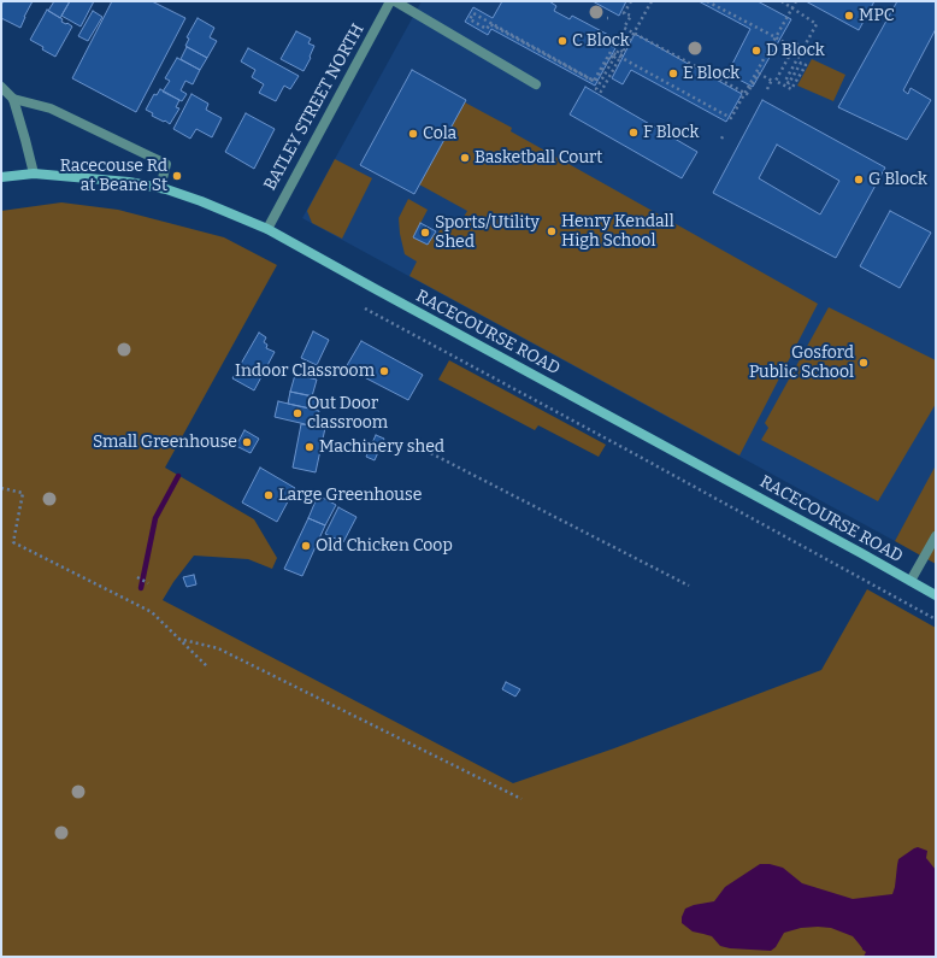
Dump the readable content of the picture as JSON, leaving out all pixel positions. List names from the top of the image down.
{
  "streets": {
    "main road": ["RACECOURSE ROAD"],
    "street": ["BATLEY STREET NORTH"]
  },
  "crossings": [
    ["BATLEY STREET NORTH", "RACECOURSE ROAD"]
  ],
  "places": [
    "MPC",
    "C Block",
    "D Block",
    "E Block",
    "F Block",
    "Cola",
    "Basketball Court",
    "Racecouse Rd at Beane St",
    "G Block",
    "Henry Kendall High School",
    "Sports/Utility Shed",
    "Gosford Public School",
    "Indoor Classroom",
    "Out Door classroom",
    "Small Greenhouse",
    "Machinery shed",
    "Large Greenhouse",
    "Old Chicken Coop"
  ]
}
